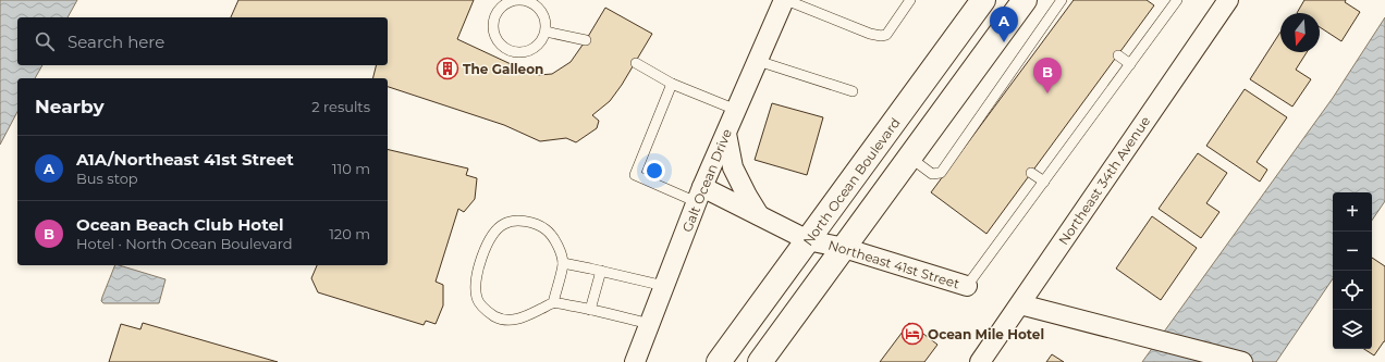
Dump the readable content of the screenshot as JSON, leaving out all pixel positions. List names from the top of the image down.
{
  "streets": {
    "main road": ["North Ocean Boulevard"],
    "street": ["Galt Ocean Drive", "Northeast 34th Avenue", "Northeast 41st Street"]
  },
  "crossings": [
    ["Galt Ocean Drive", "Northeast 41st Street"],
    ["North Ocean Boulevard", "Northeast 41st Street"]
  ],
  "places": {
    "building": ["The Galleon"],
    "hotel": ["Ocean Mile Hotel"]
  },
  "north": "bottom",
  "page": {
    "pins": ["A", "B"],
    "search": "Search here",
    "heading": ["Nearby", "2 results"],
    "list": [
      {
        "mark": "A",
        "name": "A1A/Northeast 41st Street",
        "note": "Bus stop",
        "value": "110 m"
      },
      {
        "mark": "B",
        "name": "Ocean Beach Club Hotel",
        "note": "Hotel · North Ocean Boulevard",
        "value": "120 m"
      }
    ],
    "map_buttons": ["+", "−"]
  }
}
